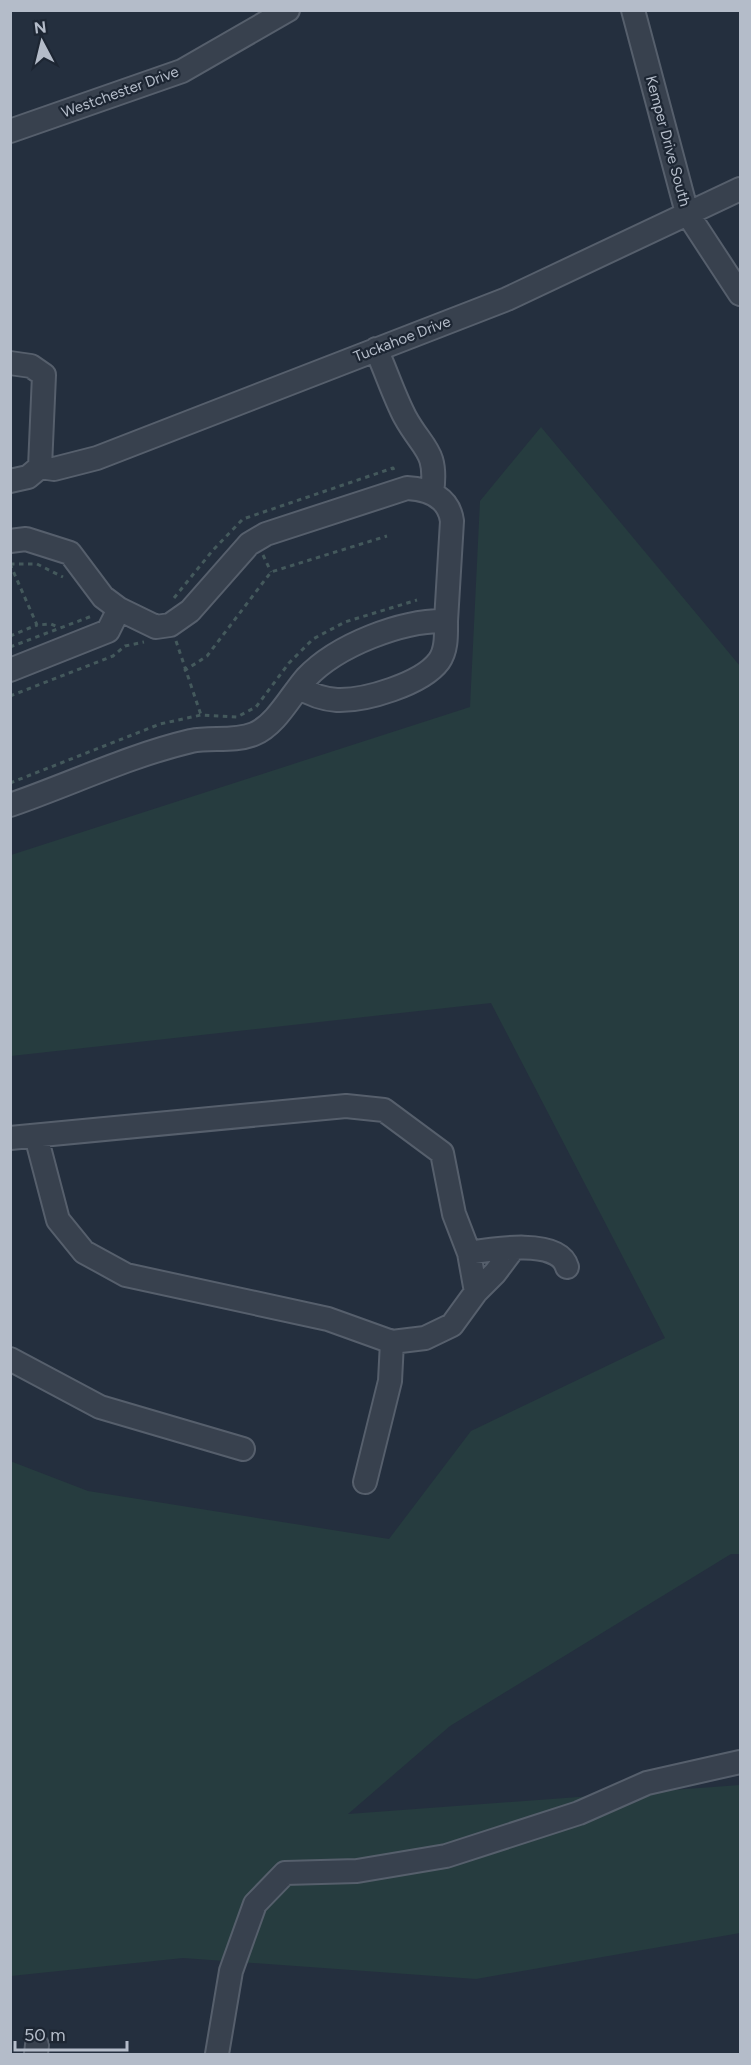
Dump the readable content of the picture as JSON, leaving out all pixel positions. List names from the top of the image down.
{
  "streets": {
    "street": ["Westchester Drive", "Kemper Drive South", "Tuckahoe Drive"]
  },
  "crossings": [
    ["Kemper Drive South", "Tuckahoe Drive"]
  ],
  "scale_bar": "50 m",
  "north": "top"
}
